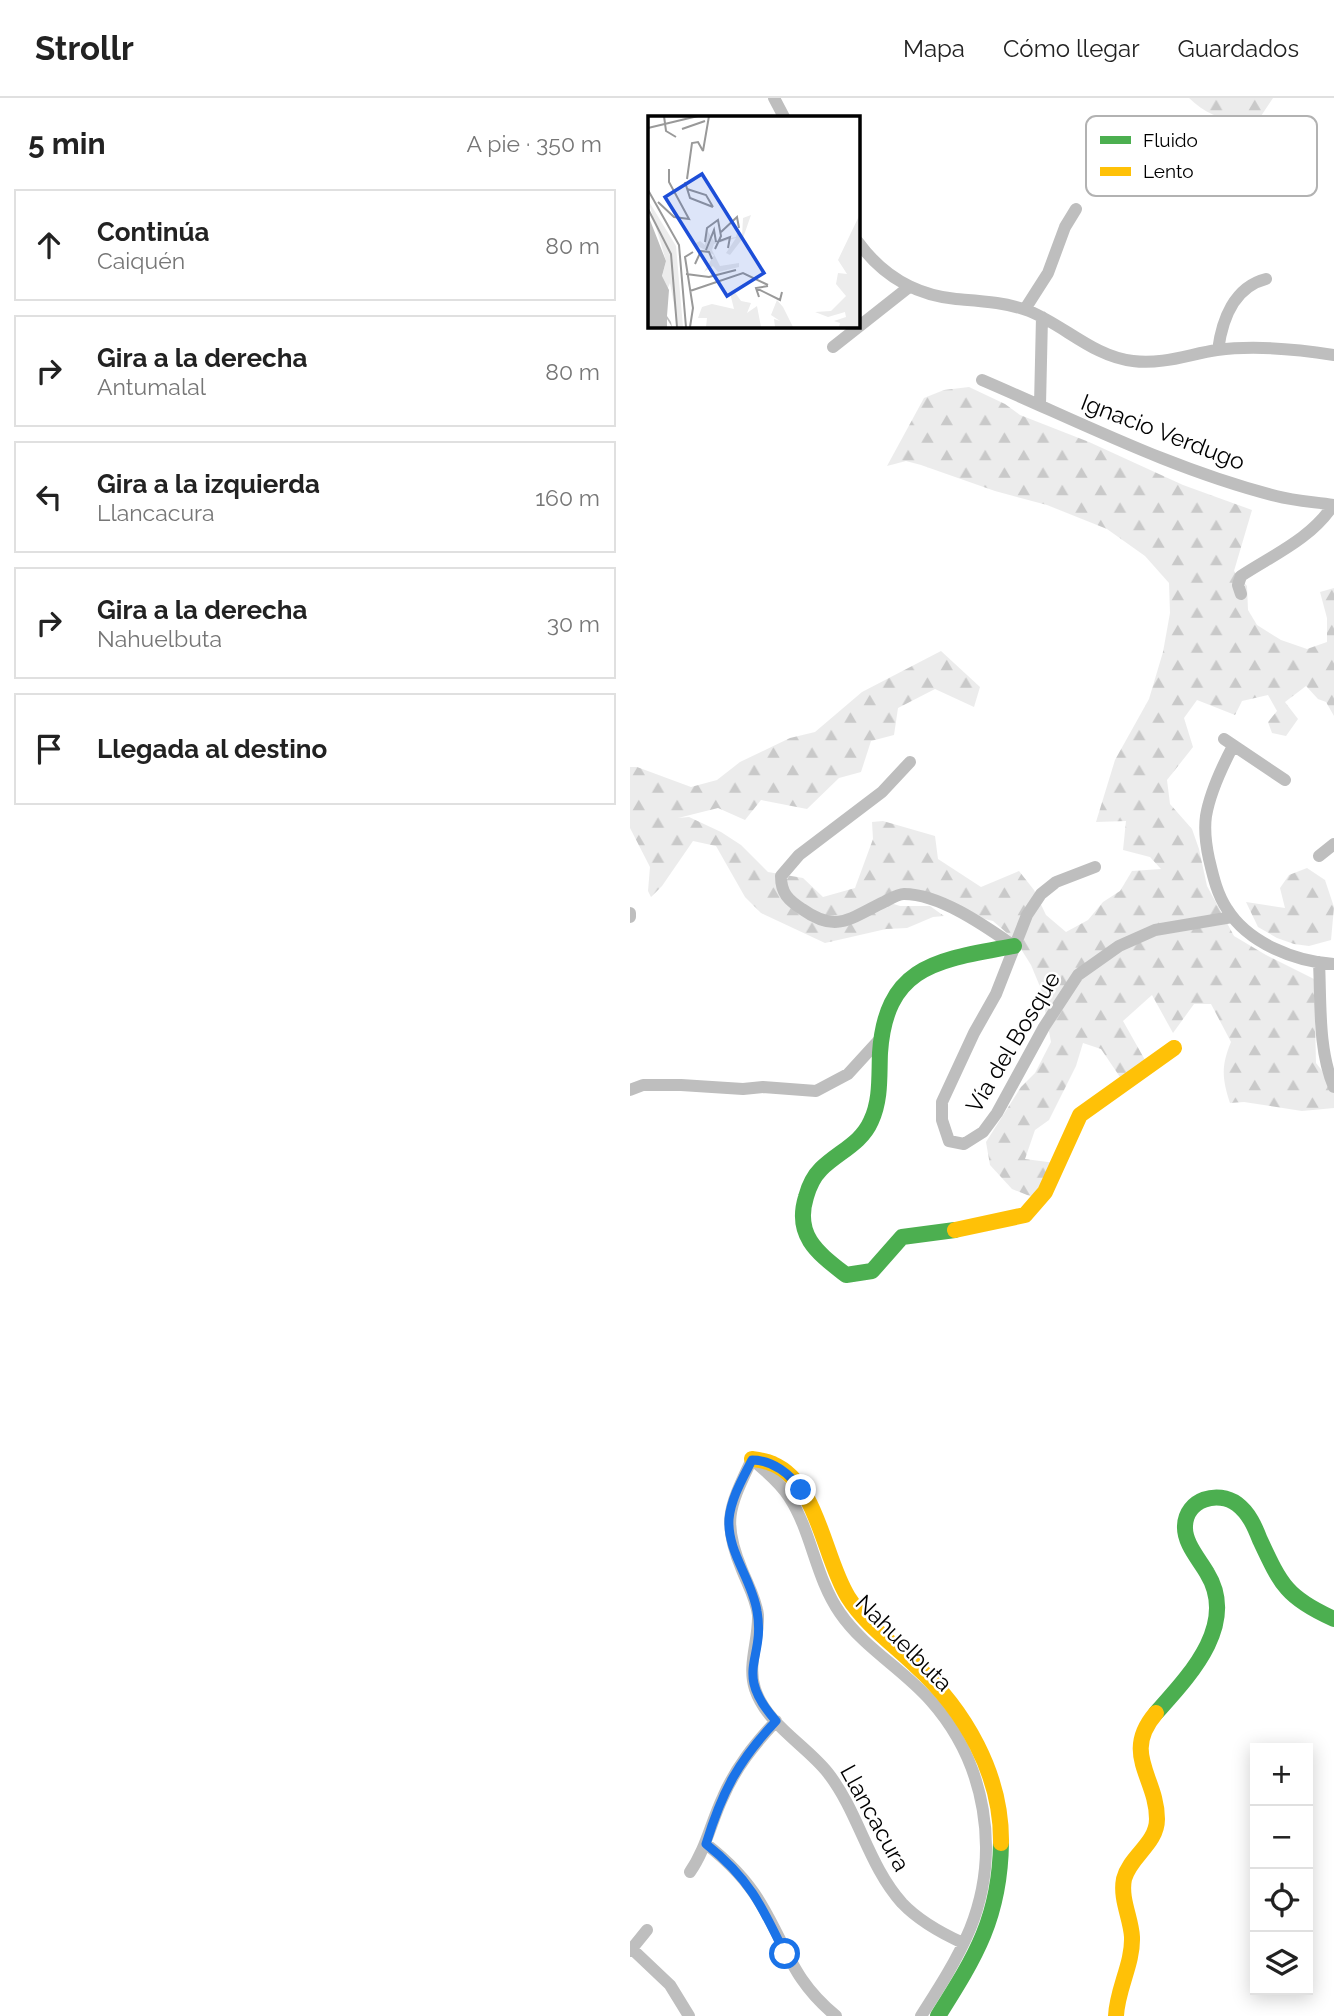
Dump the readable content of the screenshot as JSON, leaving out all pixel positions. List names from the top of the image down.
{
  "streets": {
    "street": [
      "Ignacio Verdugo",
      "Vía del Bosque",
      "Nahuelbuta",
      "Llancacura"
    ]
  },
  "crossings": [
    ["Nahuelbuta", "Llancacura"]
  ],
  "legend": ["Fluido", "Lento"],
  "page": {
    "header": "Strollr",
    "nav": ["Mapa", "Cómo llegar", "Guardados"],
    "heading": ["5 min", "A pie · 350 m"],
    "list": [
      ["Continúa", "Caiquén", "80 m"],
      ["Gira a la derecha", "Antumalal", "80 m"],
      ["Gira a la izquierda", "Llancacura", "160 m"],
      ["Gira a la derecha", "Nahuelbuta", "30 m"],
      "Llegada al destino"
    ],
    "map_buttons": ["+", "−"]
  }
}
